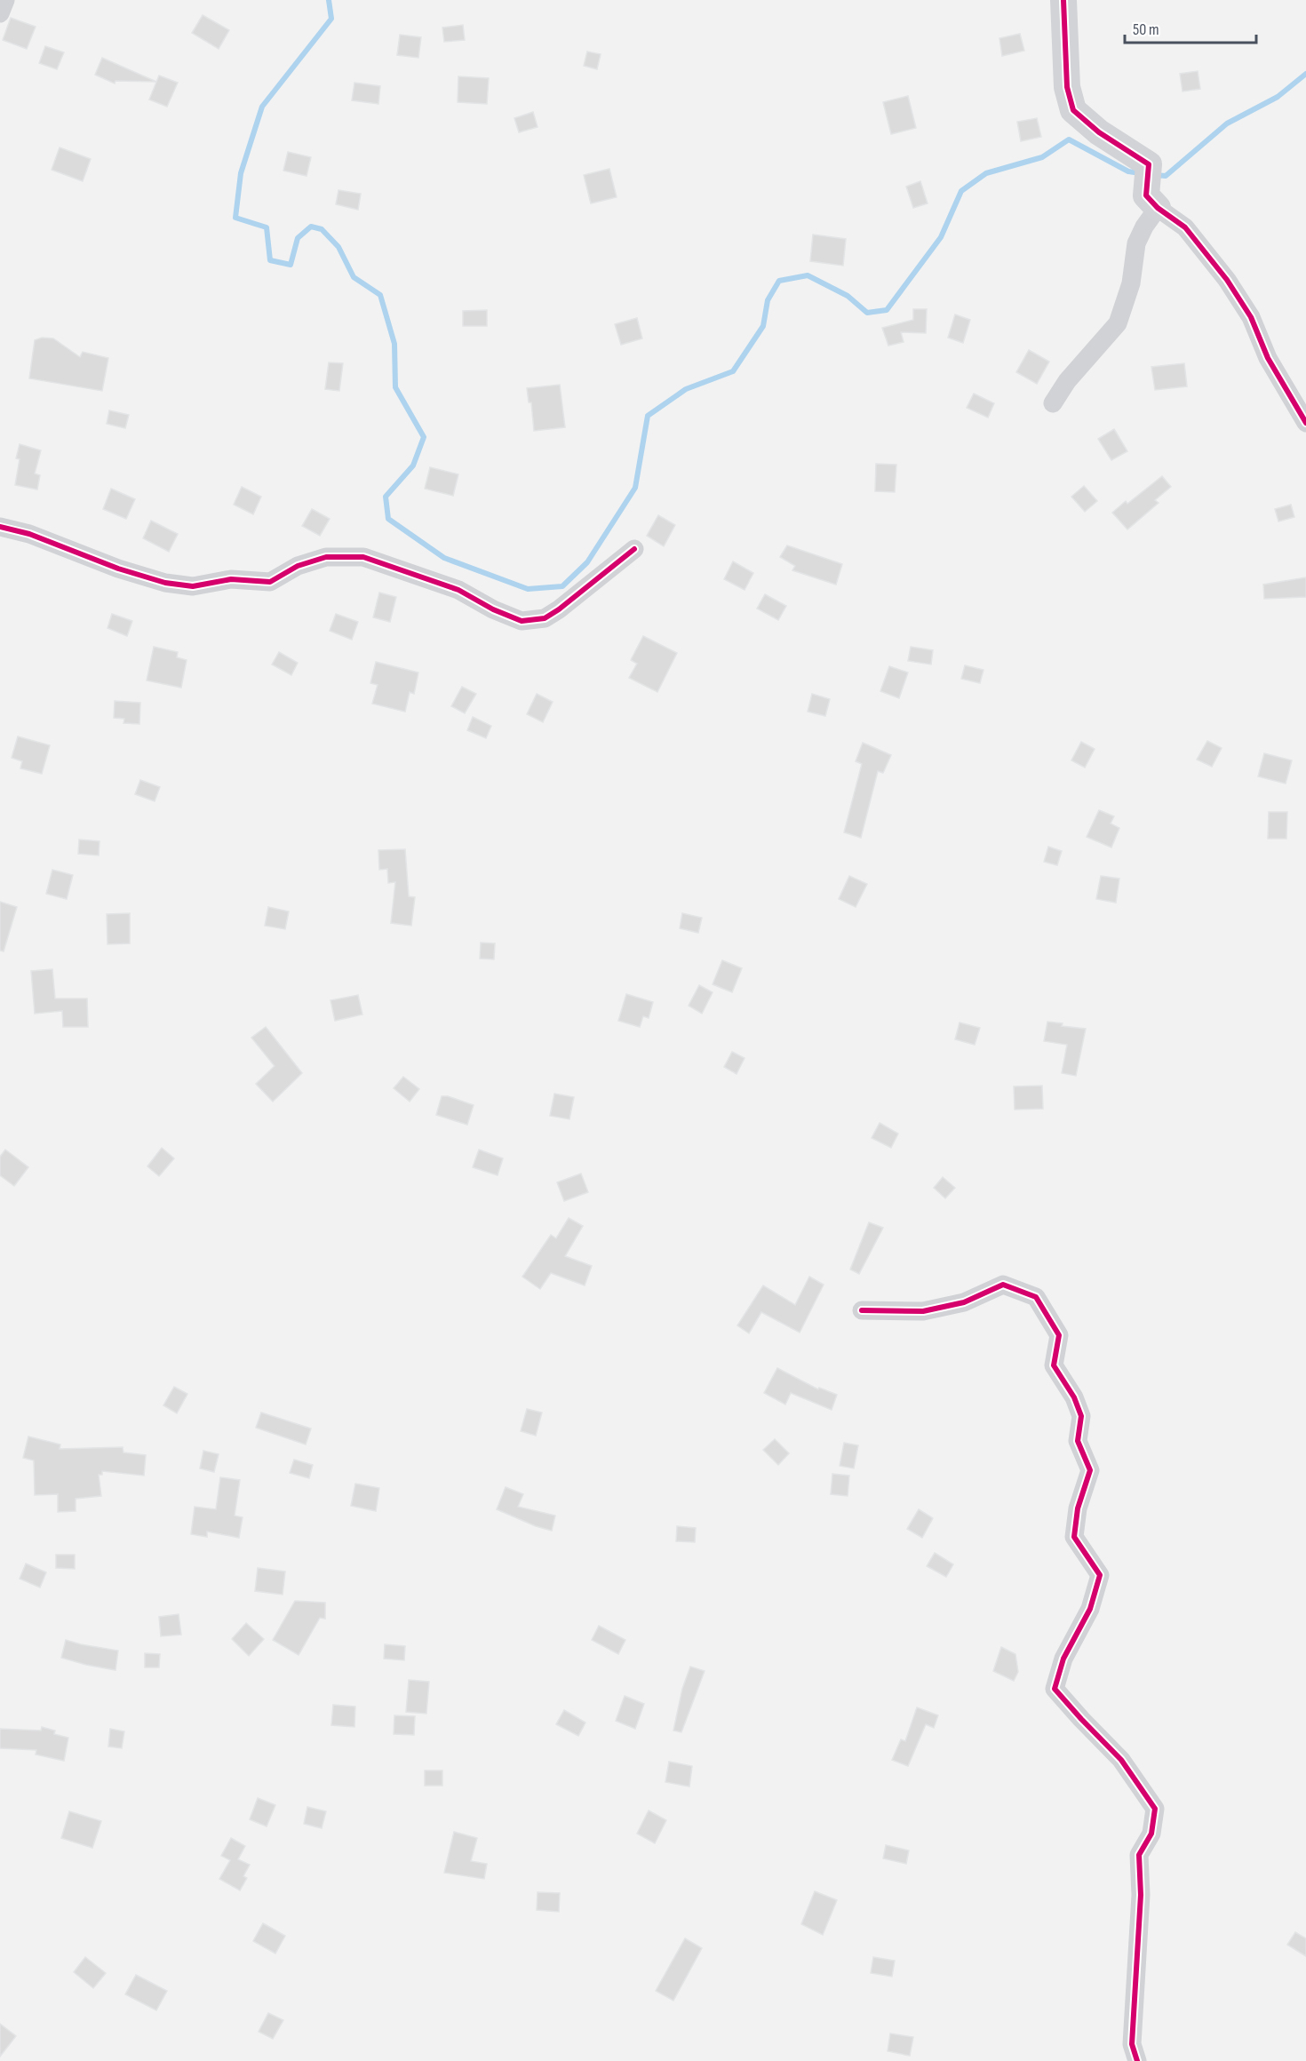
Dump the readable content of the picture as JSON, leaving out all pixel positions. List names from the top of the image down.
{
  "scale_bar": "50 m"
}
